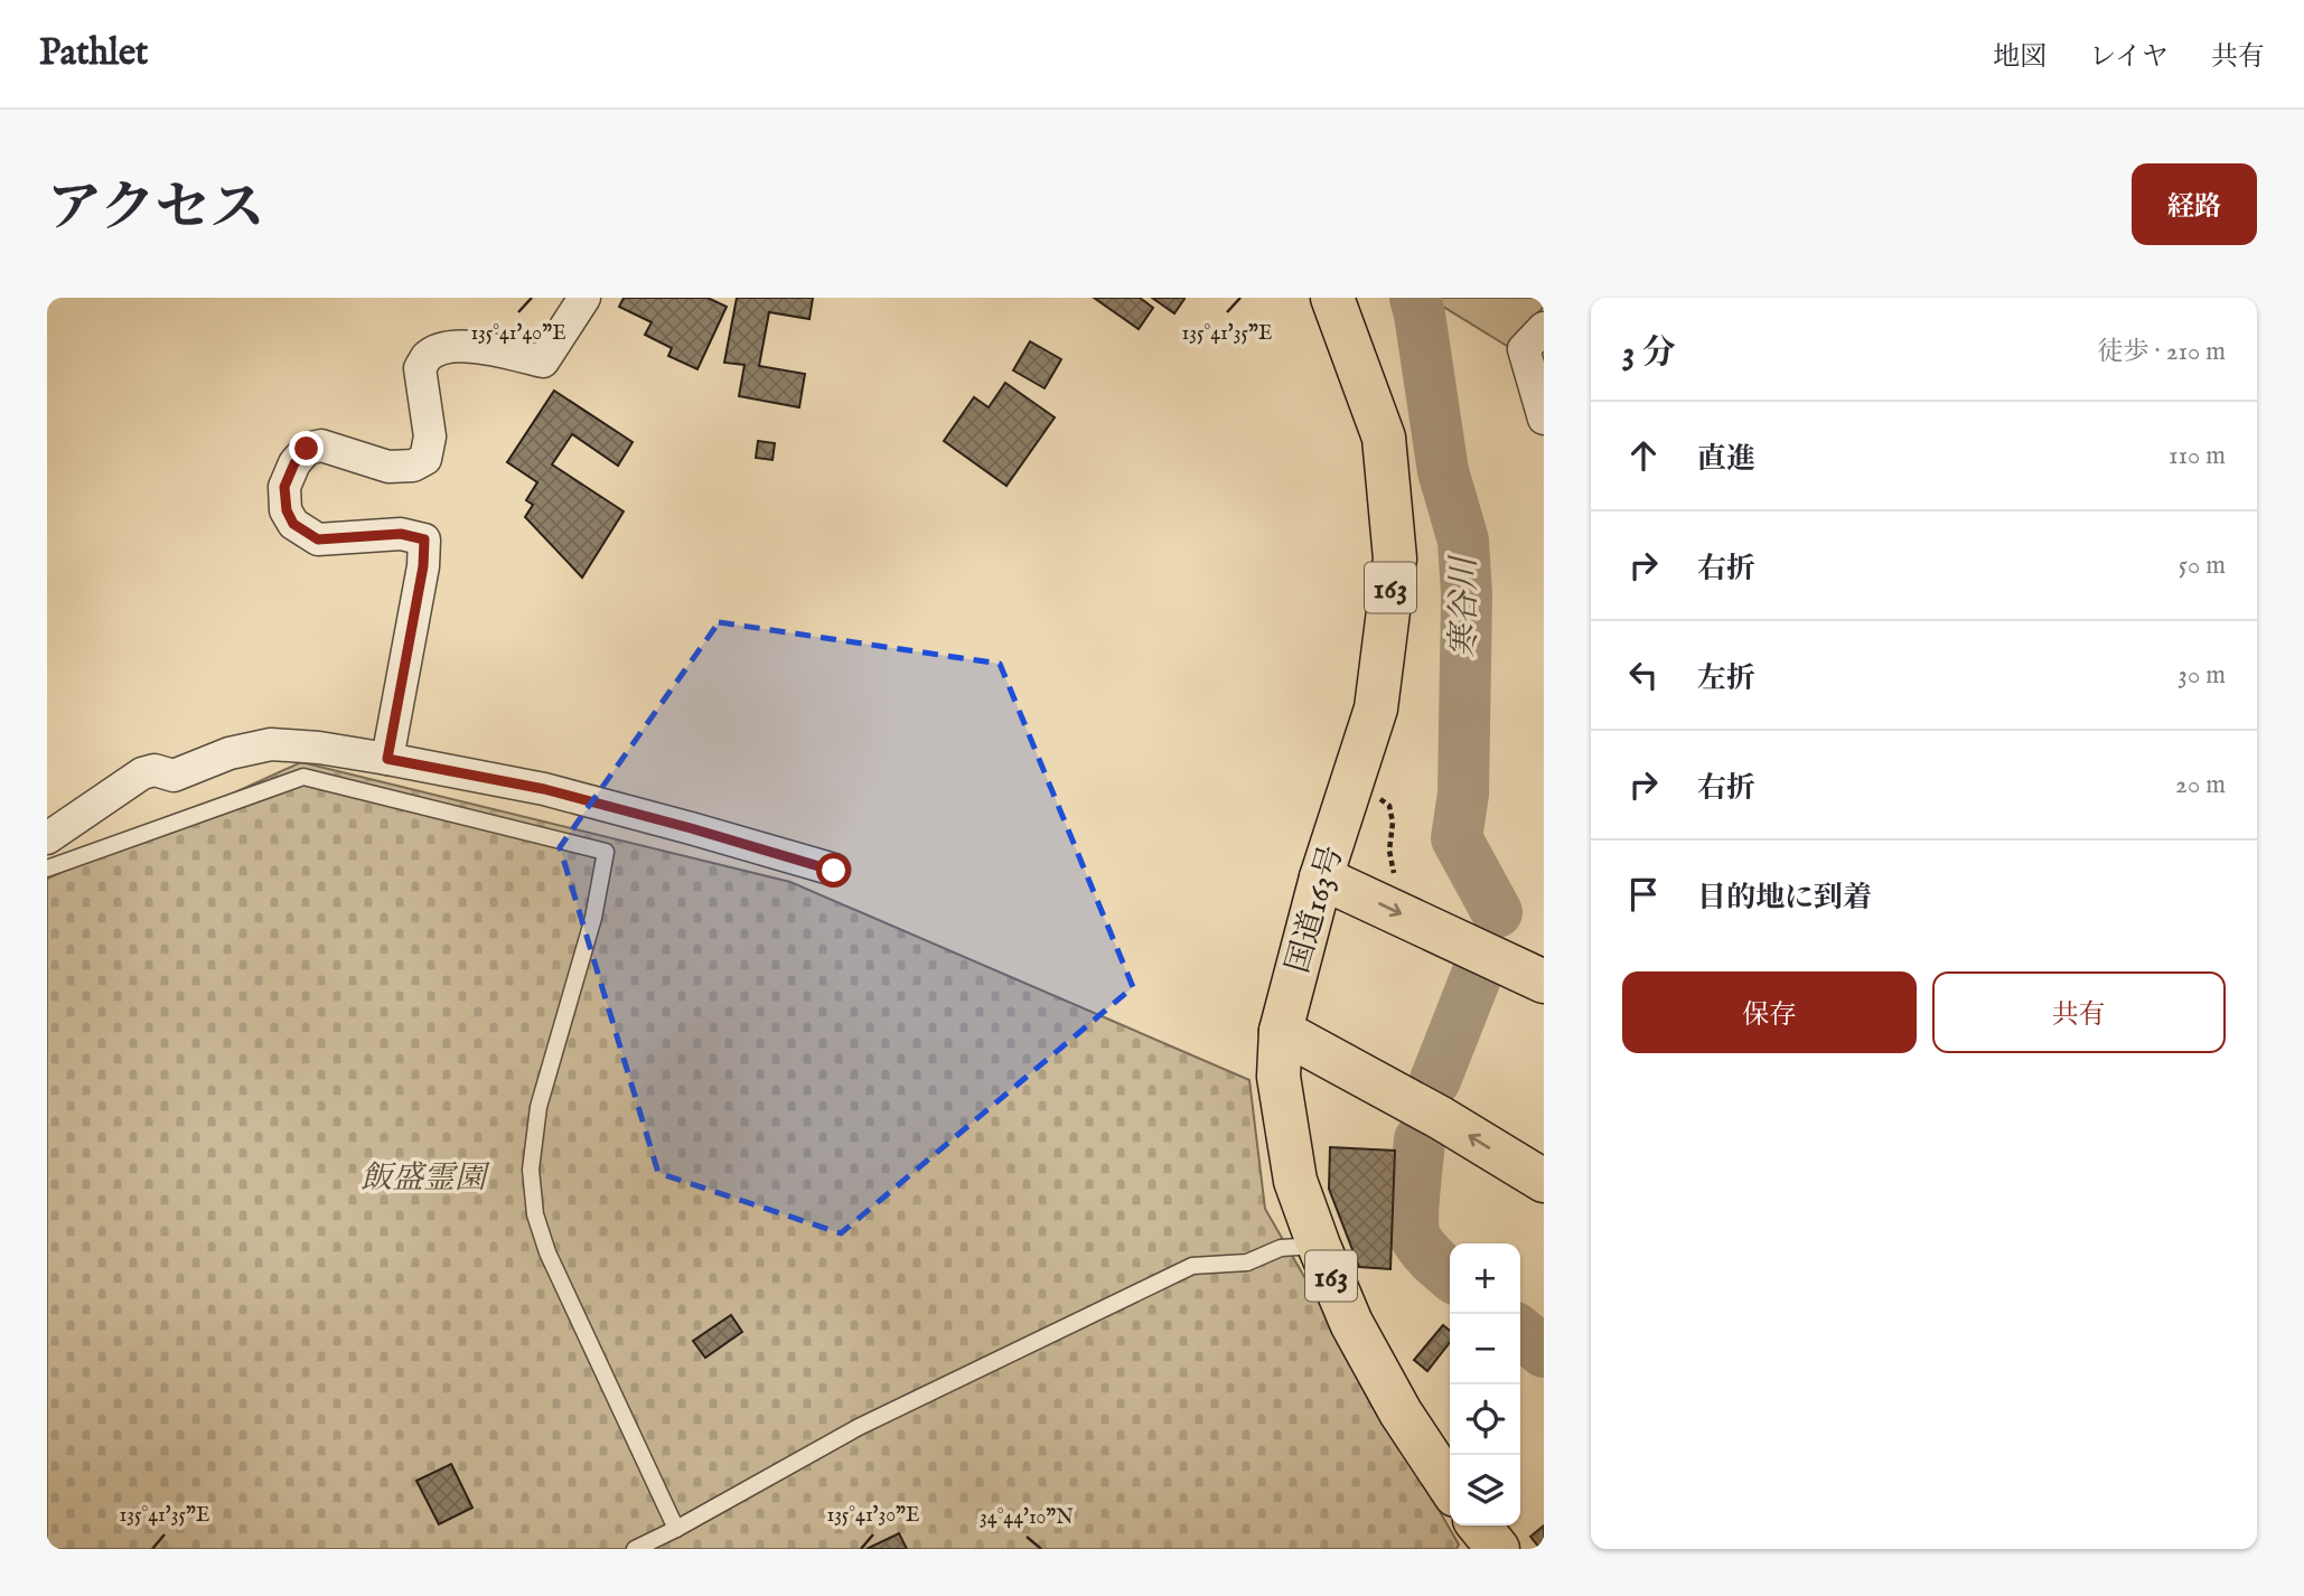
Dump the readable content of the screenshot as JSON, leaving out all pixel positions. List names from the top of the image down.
{
  "streets": {
    "highway": ["163", "国道163号"]
  },
  "water": ["寒谷川"],
  "parks": ["飯盛霊園"],
  "page": {
    "header": "Pathlet",
    "nav": ["地図", "レイヤ", "共有"],
    "title": "アクセス",
    "buttons": [
      "経路",
      ["保存", "共有"]
    ],
    "heading": ["3 分", "徒歩 · 210 m"],
    "list": [
      ["直進", "110 m"],
      ["右折", "50 m"],
      ["左折", "30 m"],
      ["右折", "20 m"],
      "目的地に到着"
    ],
    "map_buttons": ["+", "−"]
  },
  "coordinates": [
    "135°41'40\"E",
    "135°41'35\"E",
    "135°41'30\"E",
    "34°44'10\"N"
  ]
}
